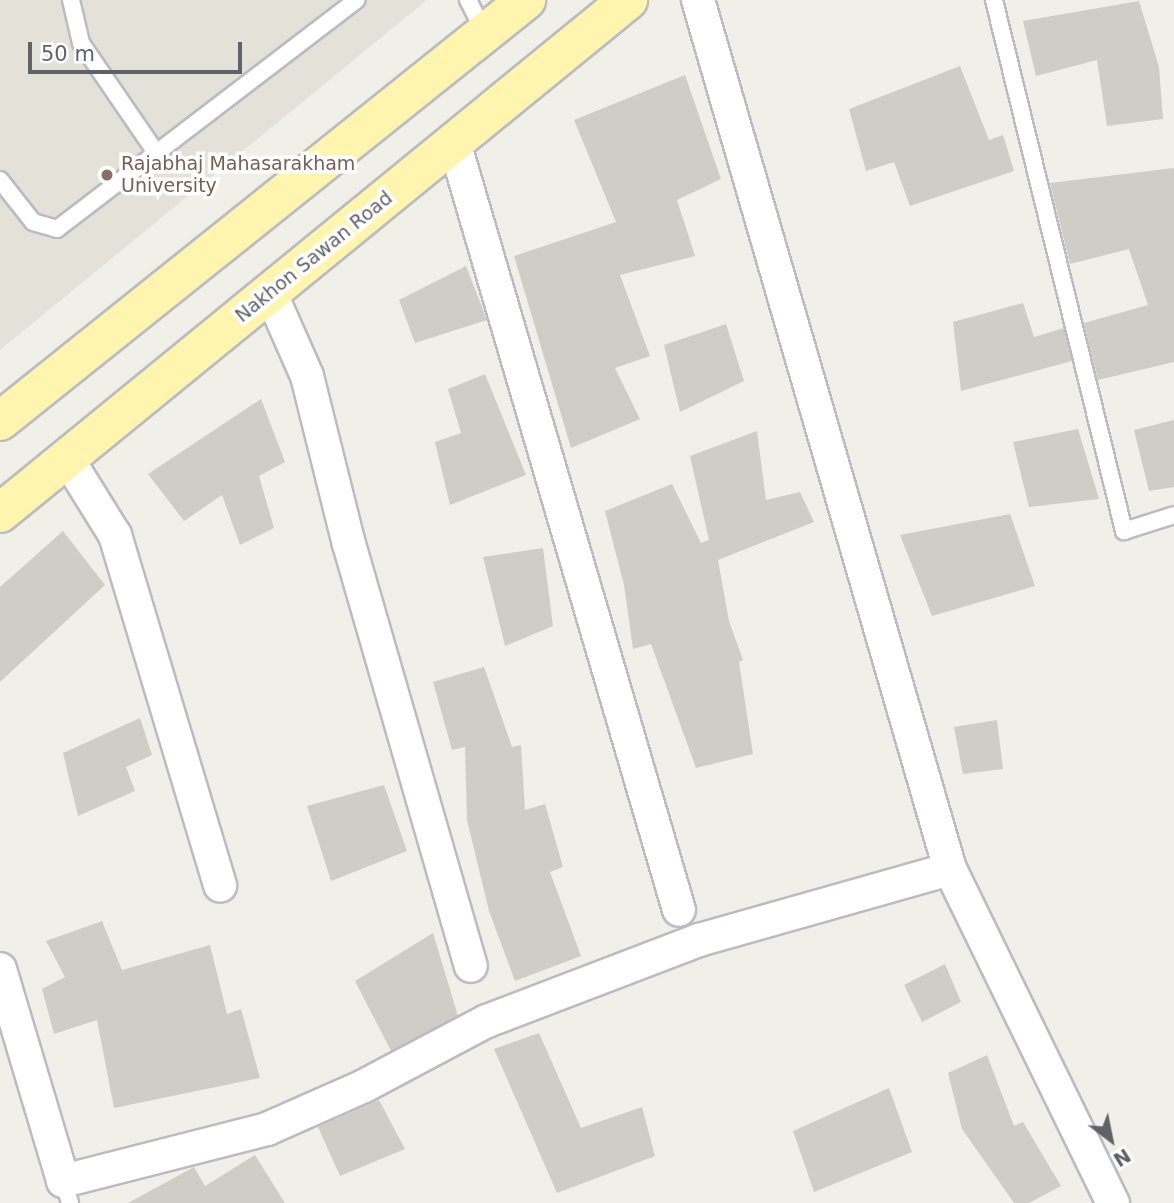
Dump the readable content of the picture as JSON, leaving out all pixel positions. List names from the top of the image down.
{
  "streets": {
    "main road": ["Nakhon Sawan Road"]
  },
  "places": ["Rajabhaj Mahasarakham University"],
  "scale_bar": "50 m",
  "north": "bottom right"
}
